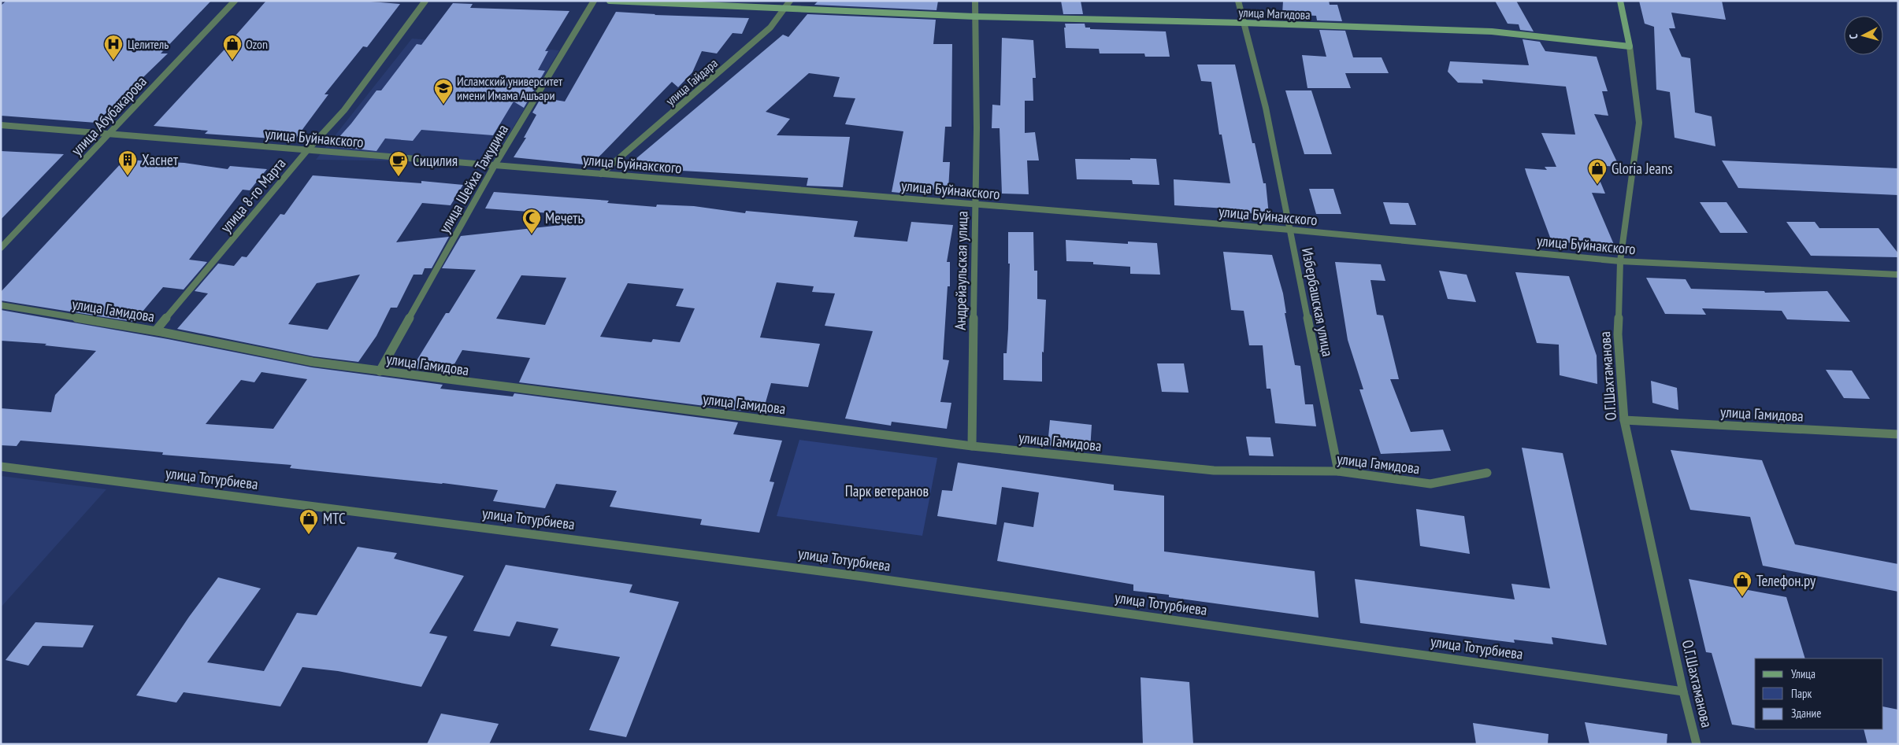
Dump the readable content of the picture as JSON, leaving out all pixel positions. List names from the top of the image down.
{
  "streets": {
    "main road": ["улица Магидова", "О.Г.Шахтаманова"],
    "street": [
      "улица Гайдара",
      "улица Абубакарова",
      "улица Буйнакского",
      "улица Шейха Тажудина",
      "улица 8-го Марта",
      "Андрейаульская улица",
      "Избербашская улица",
      "улица Гамидова",
      "улица Тотурбиева"
    ]
  },
  "crossings": [
    ["улица Магидова", "улица Гайдара"],
    ["улица Магидова", "Андрейаульская улица"],
    ["улица Магидова", "Избербашская улица"],
    ["улица Магидова", "О.Г.Шахтаманова"],
    ["улица Гайдара", "улица Буйнакского"],
    ["улица Абубакарова", "улица Буйнакского"],
    ["улица Буйнакского", "улица Шейха Тажудина"],
    ["улица Буйнакского", "улица 8-го Марта"],
    ["улица Буйнакского", "Андрейаульская улица"],
    ["улица Буйнакского", "Избербашская улица"],
    ["улица Буйнакского", "О.Г.Шахтаманова"],
    ["улица Шейха Тажудина", "улица Гамидова"],
    ["улица 8-го Марта", "улица Гамидова"],
    ["Андрейаульская улица", "улица Гамидова"],
    ["Избербашская улица", "улица Гамидова"],
    ["улица Гамидова", "О.Г.Шахтаманова"],
    ["О.Г.Шахтаманова", "улица Тотурбиева"]
  ],
  "parks": ["Парк ветеранов"],
  "places": {
    "hospital": ["Целитель"],
    "shop": [
      "Ozon",
      "Gloria Jeans",
      "МТС",
      "Телефон.ру"
    ],
    "school or university": ["Исламский университет имени Имама Ашъари"],
    "building": ["Хаснет"],
    "cafe": ["Сицилия"],
    "mosque": ["Мечеть"]
  },
  "legend": ["Улица", "Парк", "Здание"],
  "north": "left"
}
